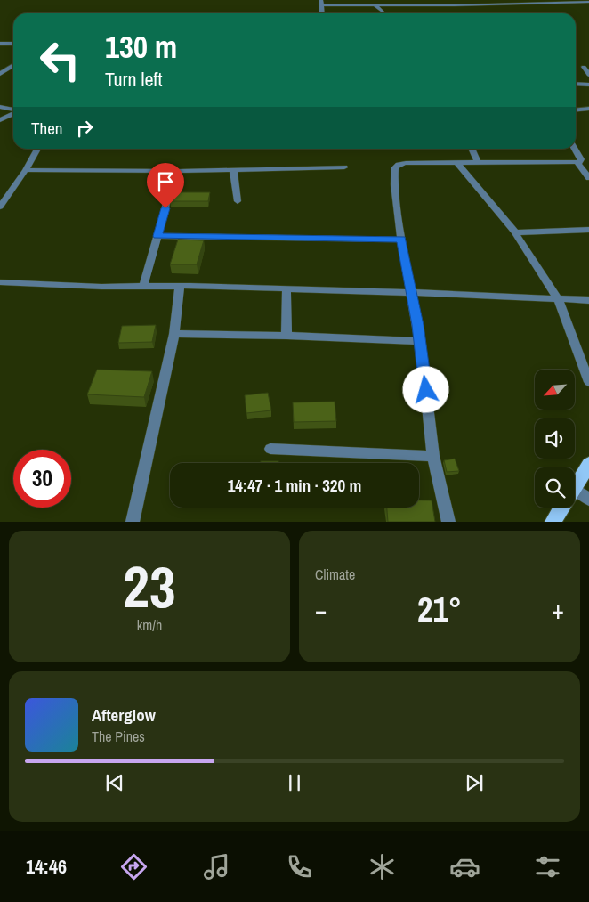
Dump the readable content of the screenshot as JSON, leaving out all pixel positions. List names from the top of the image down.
{
  "north": "bottom left",
  "page": {
    "turn": ["130 m", "Turn left"],
    "then": "Then",
    "limit": "30",
    "trip": "14:47 · 1 min · 320 m",
    "tile": [
      ["23", "km/h"],
      "Climate"
    ],
    "heat": ["−", "21°", "+"],
    "song": ["Afterglow", "The Pines"],
    "tabs": "14:46"
  }
}
